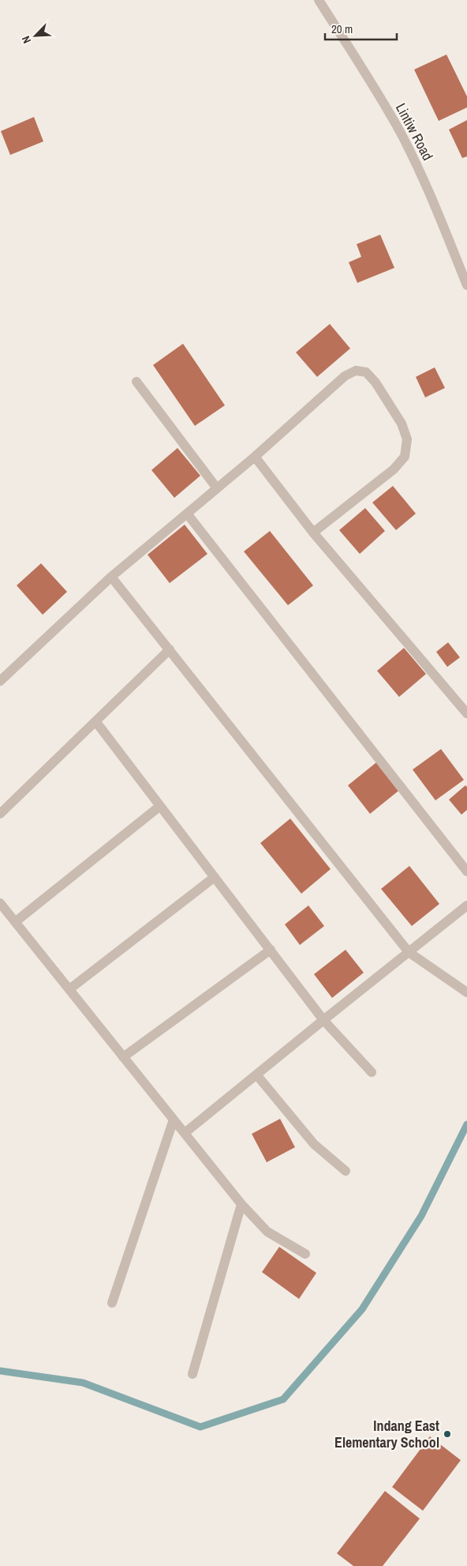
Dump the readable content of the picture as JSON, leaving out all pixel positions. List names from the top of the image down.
{
  "streets": {
    "street": ["Lintiw Road"]
  },
  "places": ["Indang East Elementary School"],
  "scale_bar": "20 m",
  "north": "bottom left"
}
